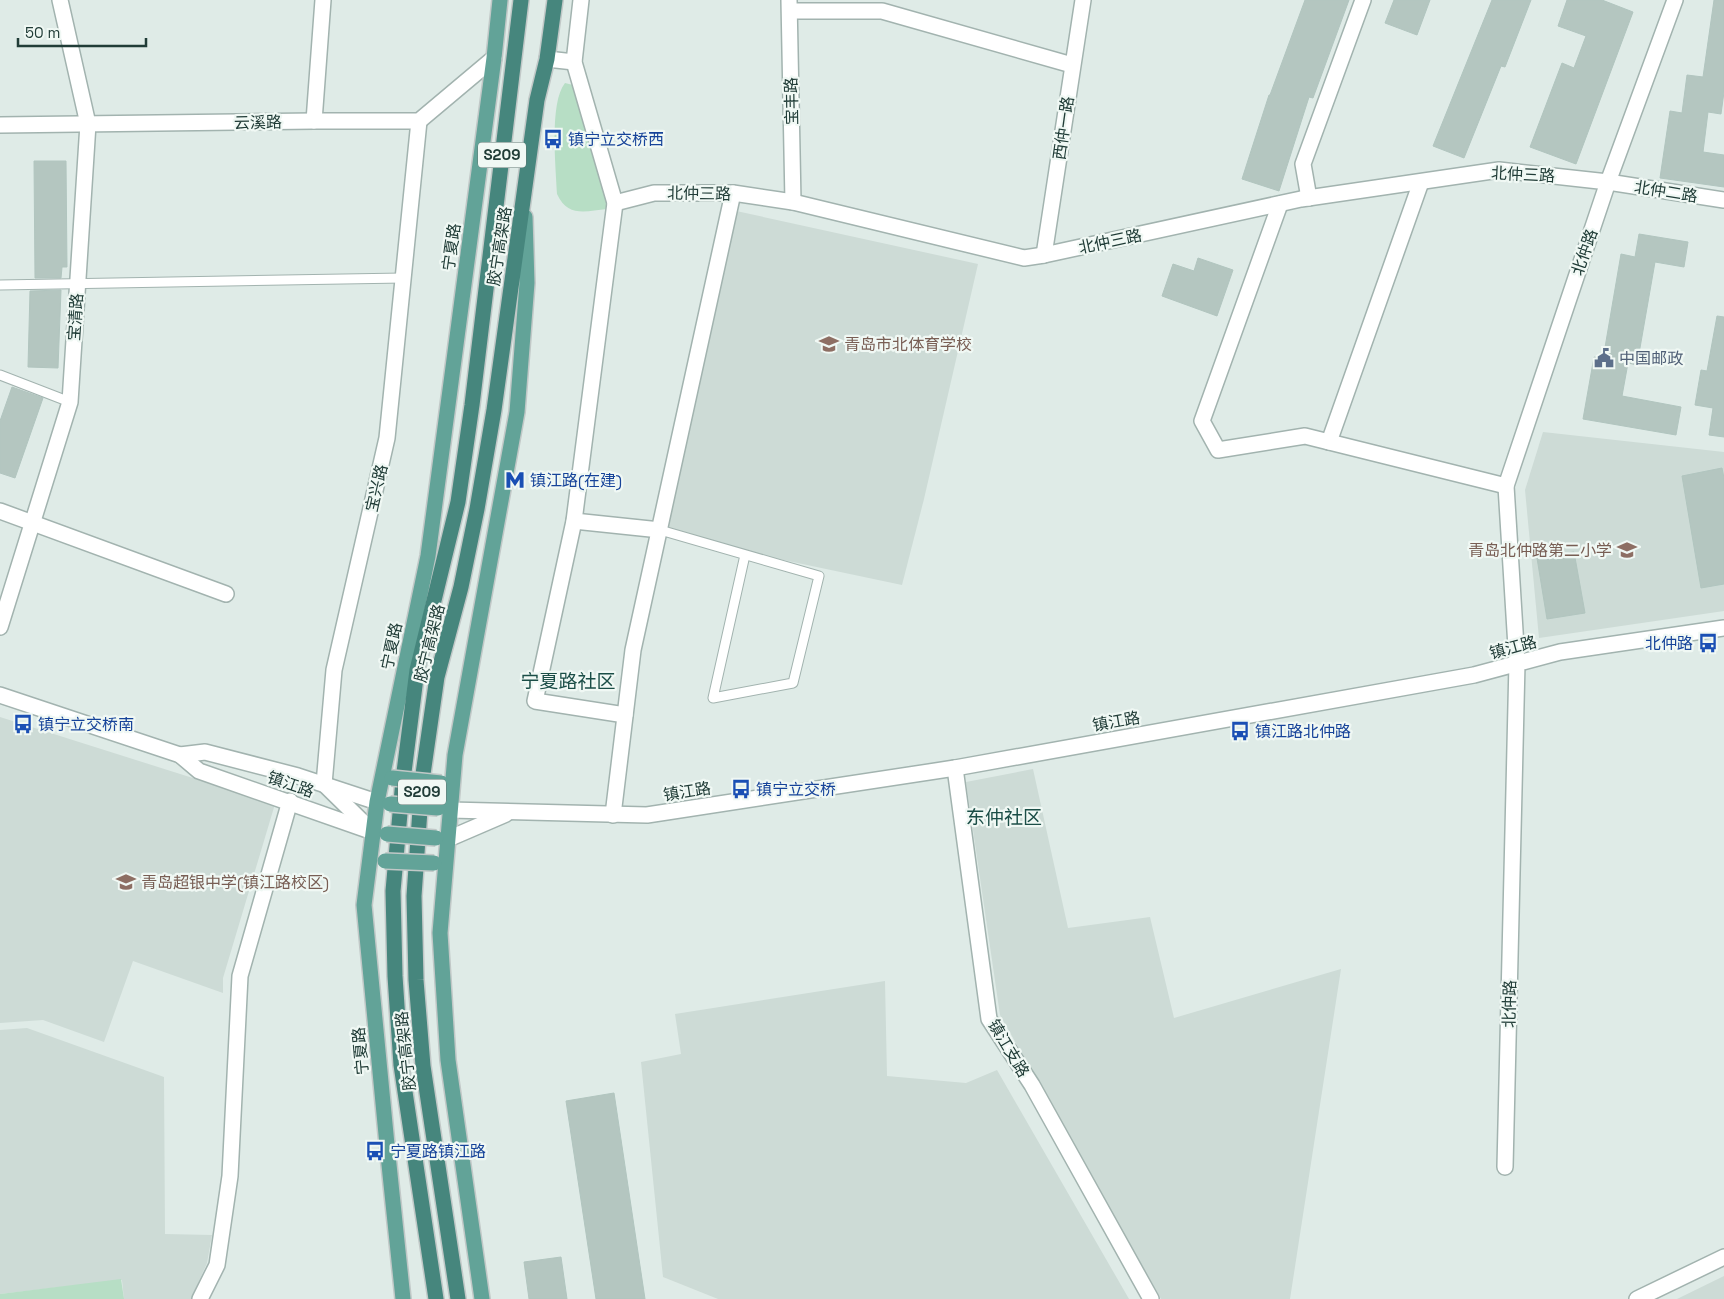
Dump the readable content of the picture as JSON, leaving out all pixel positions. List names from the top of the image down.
{
  "streets": {
    "highway": ["S209", "胶宁高架路"],
    "main road": ["宁夏路", "镇江路"],
    "street": [
      "宝丰路",
      "云溪路",
      "西仲一路",
      "北仲三路",
      "北仲二路",
      "北仲路",
      "宝清路",
      "宝兴路",
      "镇江支路"
    ]
  },
  "crossings": [
    ["宝丰路", "北仲三路"],
    ["云溪路", "宝清路"],
    ["云溪路", "宝兴路"],
    ["西仲一路", "北仲三路"],
    ["北仲三路", "北仲二路"],
    ["北仲三路", "北仲路"],
    ["北仲二路", "北仲路"],
    ["宁夏路", "镇江路"],
    ["北仲路", "镇江路"],
    ["宝兴路", "镇江路"],
    ["镇江路", "镇江支路"]
  ],
  "districts": ["宁夏路社区", "东仲社区"],
  "places": {
    "bus stop": [
      "镇宁立交桥西",
      "北仲路",
      "镇宁立交桥南",
      "镇江路北仲路",
      "镇宁立交桥",
      "宁夏路镇江路"
    ],
    "school or university": ["青岛市北体育学校", "青岛北仲路第二小学", "青岛超银中学(镇江路校区)"],
    "public building": ["中国邮政"],
    "metro station": ["镇江路(在建)"]
  },
  "scale_bar": "50 m"
}
